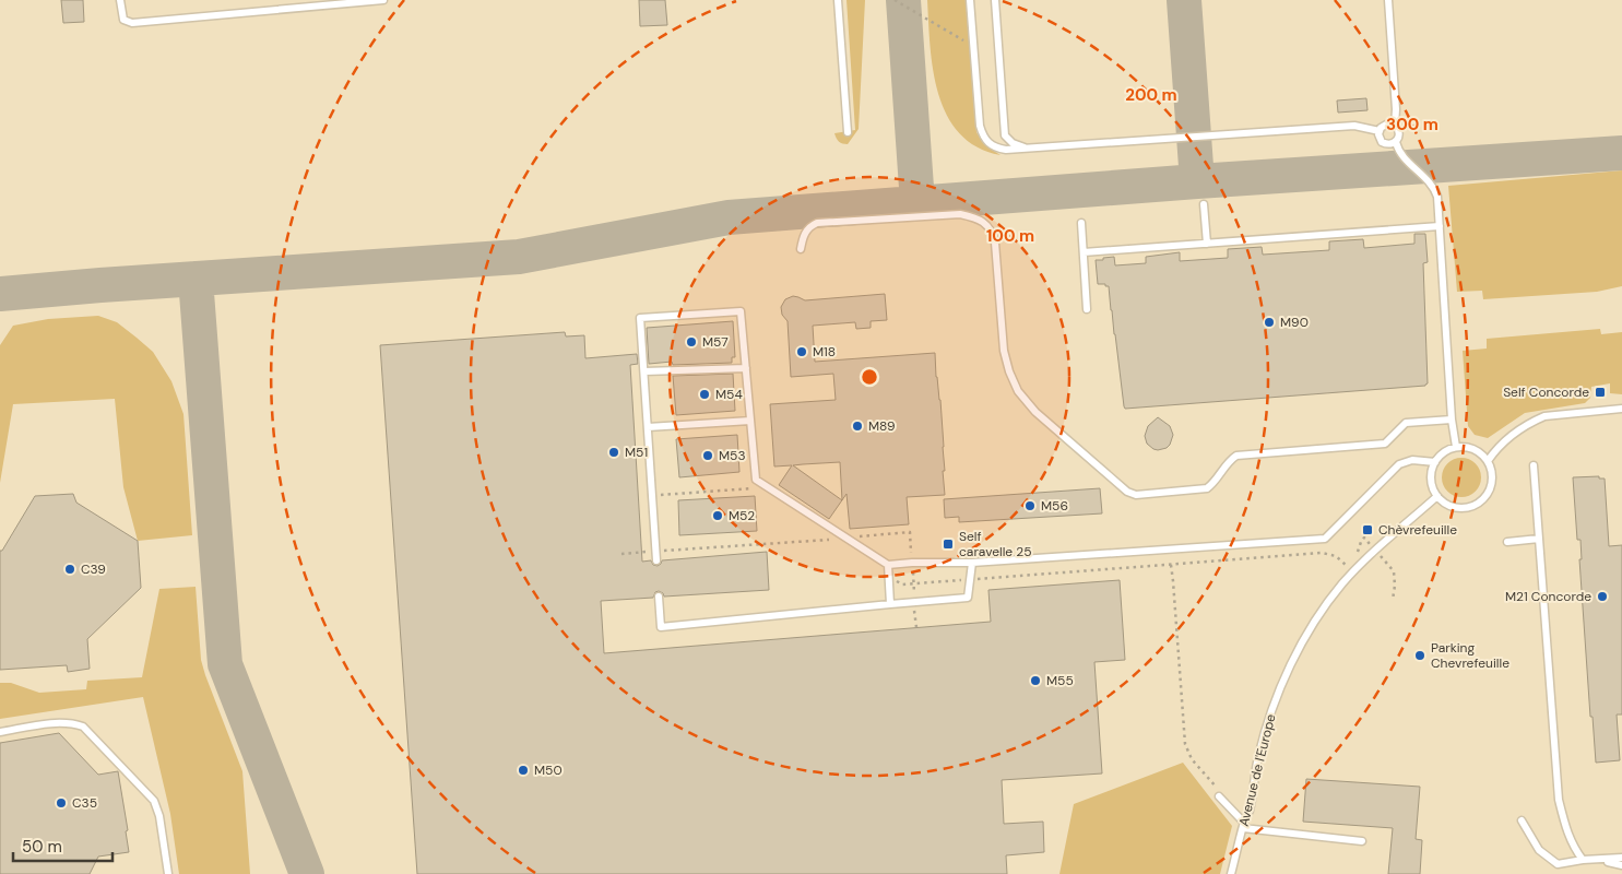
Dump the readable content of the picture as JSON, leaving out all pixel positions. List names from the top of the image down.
{
  "streets": {
    "lane": ["Avenue de l'Europe"]
  },
  "places": {
    "other": [
      "M90",
      "M57",
      "M18",
      "M54",
      "M89",
      "M51",
      "M53",
      "M56",
      "M52",
      "C39",
      "M21 Concorde",
      "Parking Chevrefeuille",
      "M55",
      "M50",
      "C35"
    ],
    "transit": ["Self Concorde", "Chèvrefeuille", "Self caravelle 25"]
  },
  "scale_bar": "50 m",
  "rings": ["200 m", "300 m", "100 m"]
}
